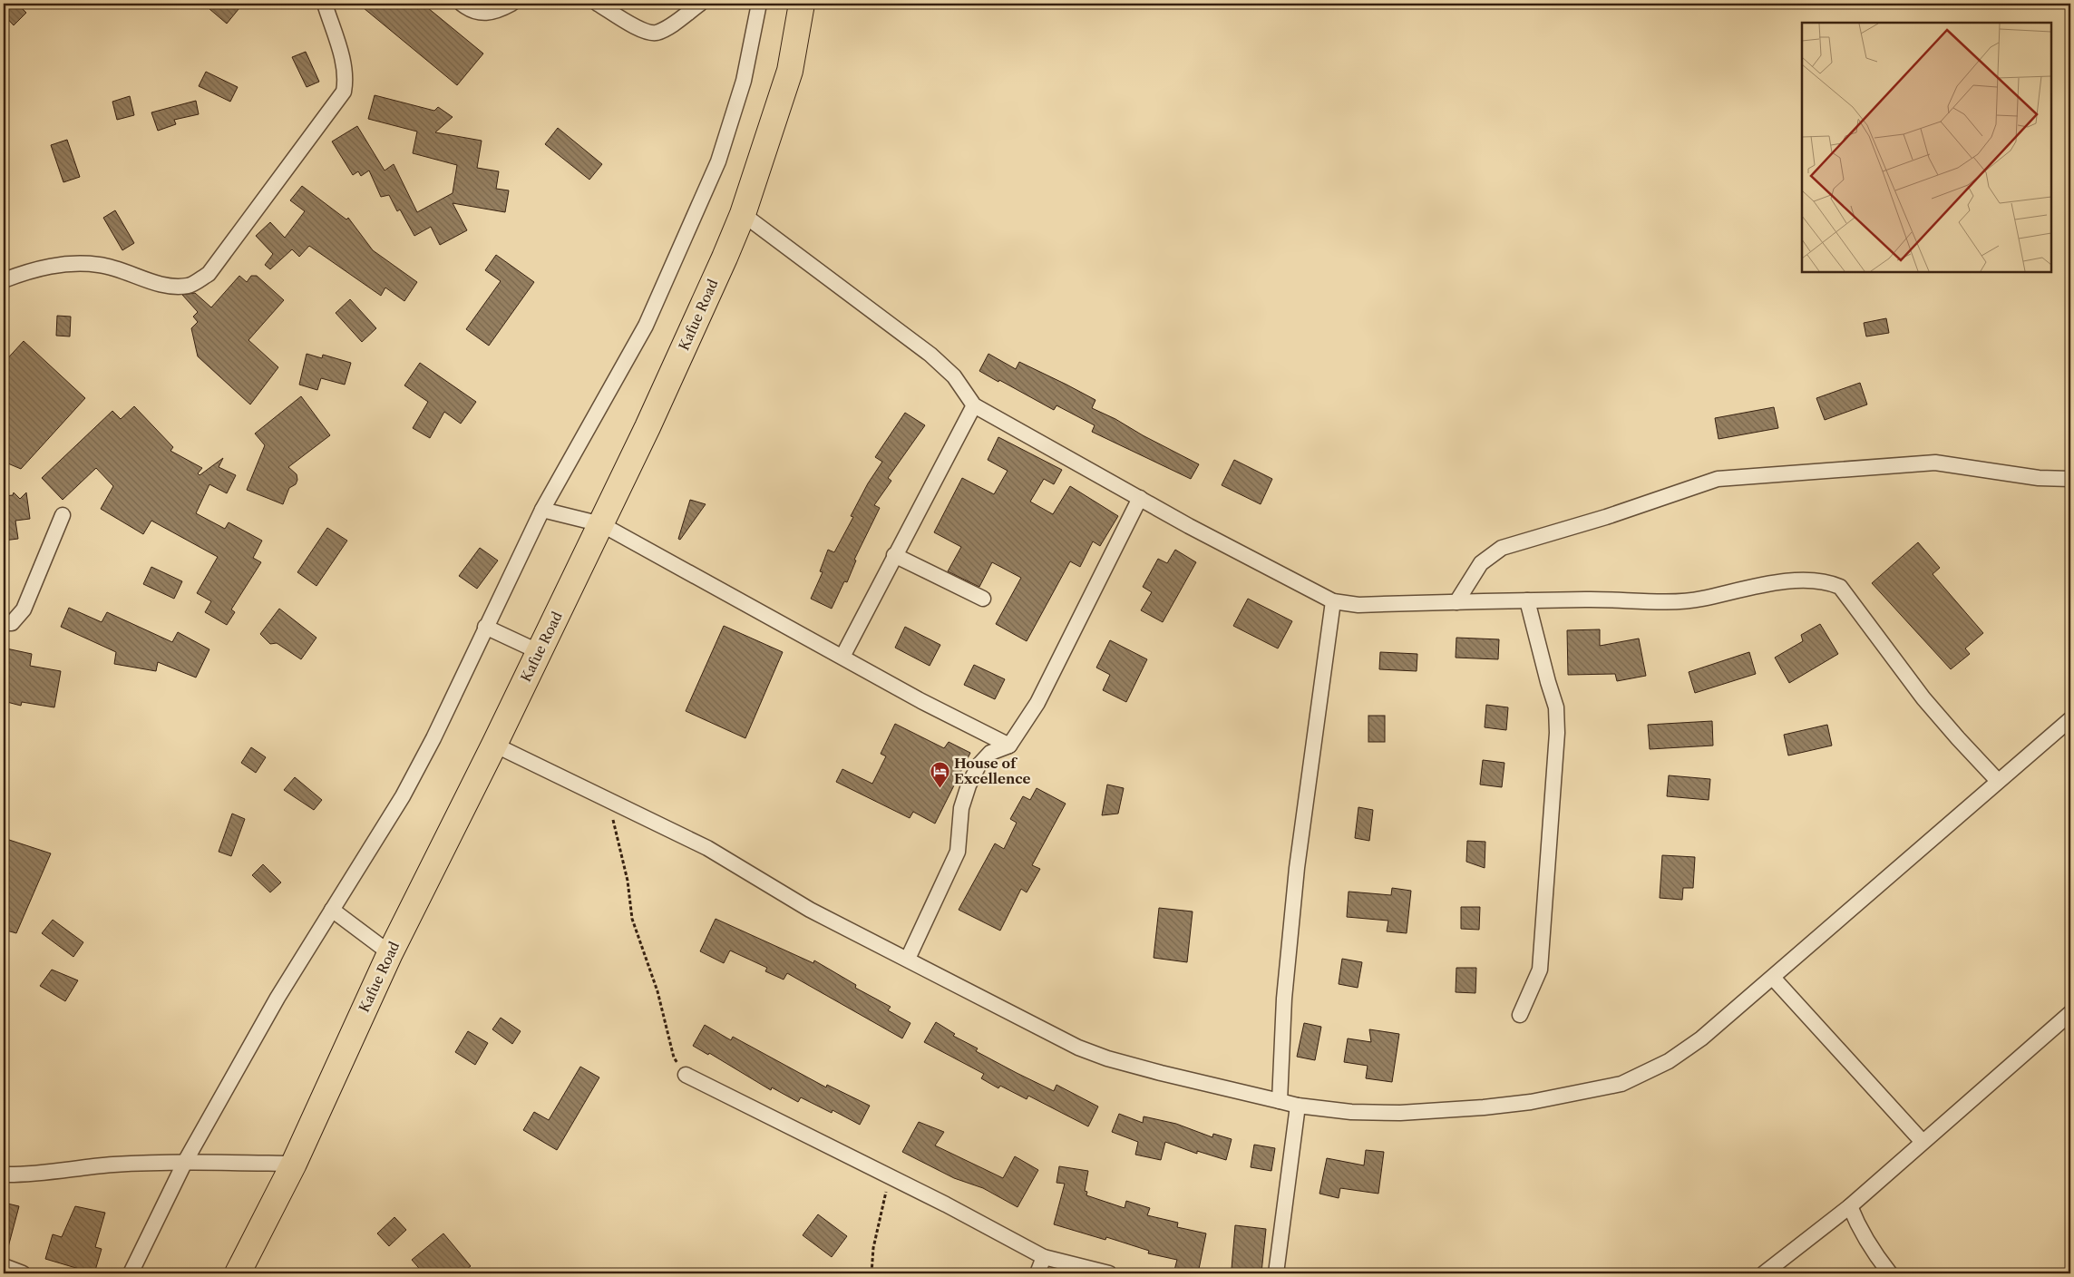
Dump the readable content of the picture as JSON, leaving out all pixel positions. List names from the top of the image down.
{
  "streets": {
    "highway": ["Kafue Road"]
  },
  "places": {
    "hotel": ["House of Excellence"]
  }
}
